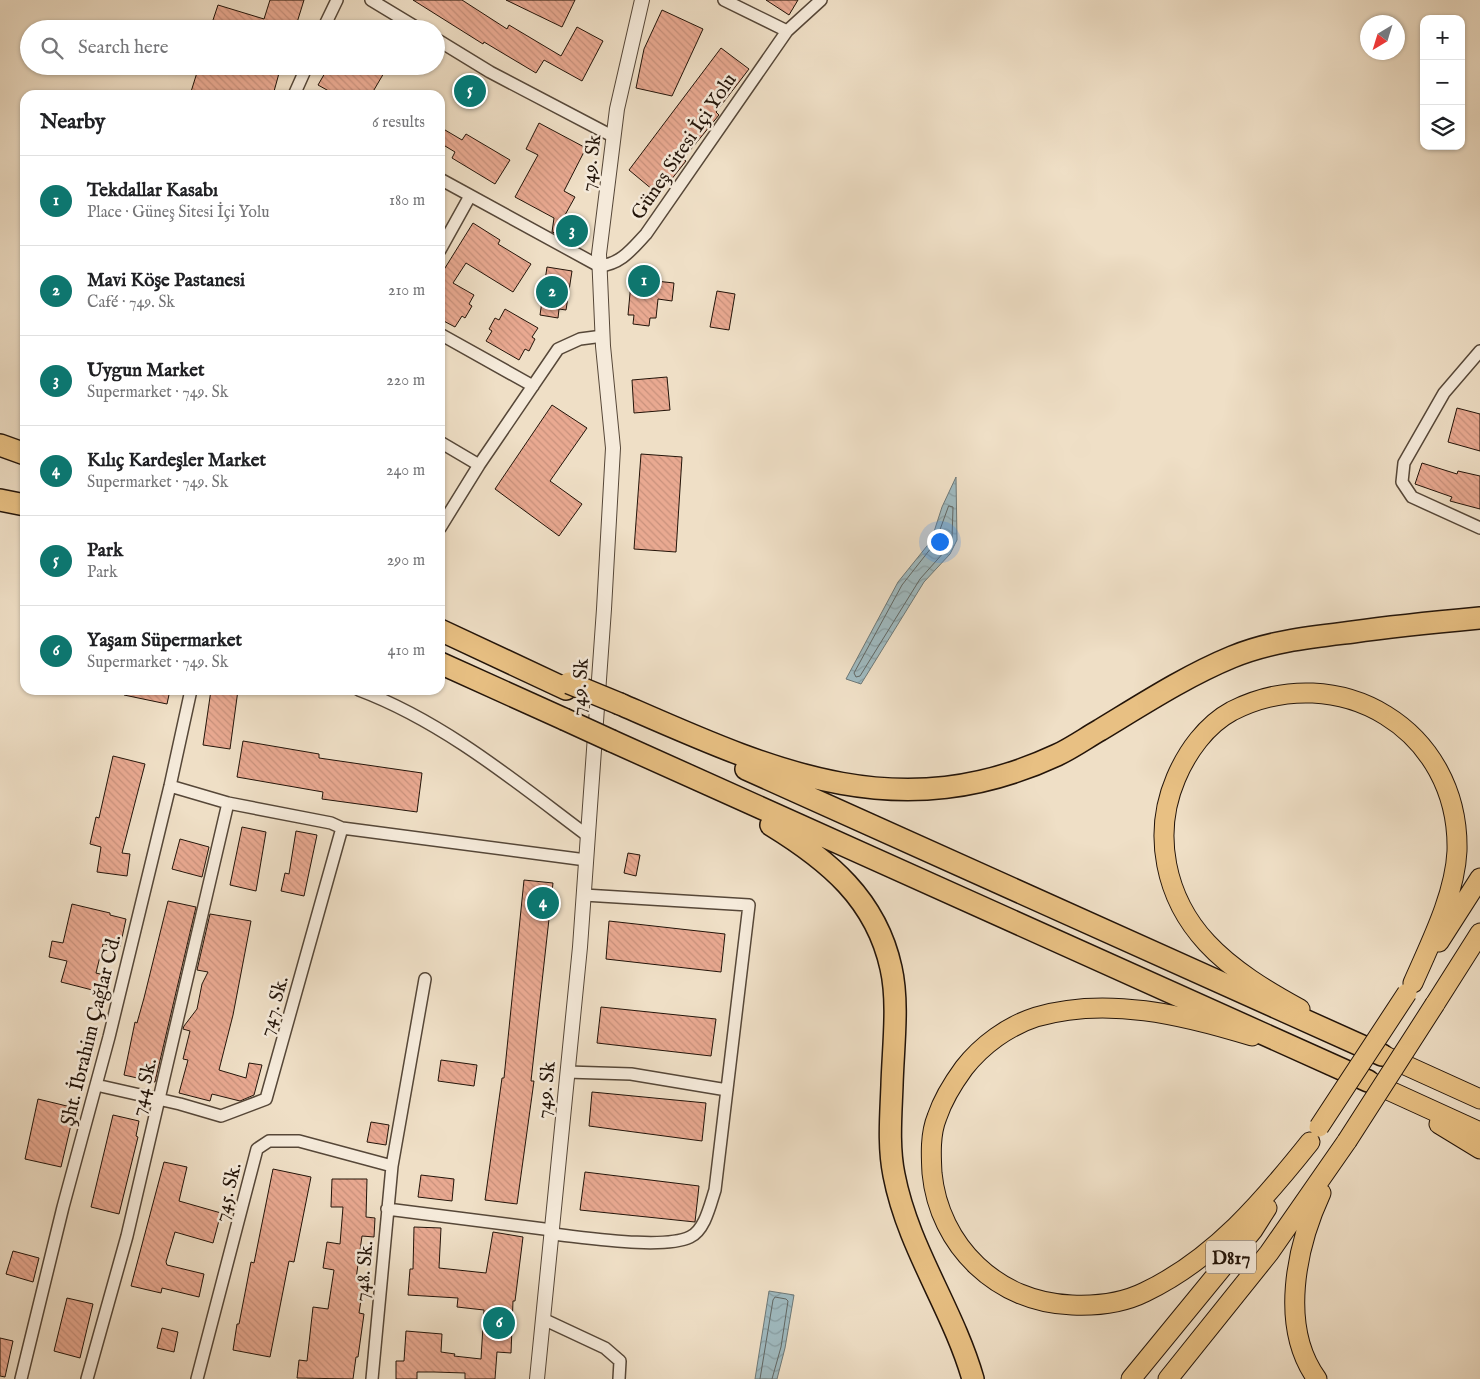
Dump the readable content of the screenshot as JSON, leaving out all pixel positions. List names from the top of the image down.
{
  "streets": {
    "highway": ["D817"],
    "street": [
      "Güneş Sitesi İçi Yolu",
      "749. Sk",
      "747. Sk.",
      "Şht. İbrahim Çağlar Cd.",
      "744 Sk.",
      "745. Sk.",
      "748. Sk."
    ]
  },
  "crossings": [
    ["Güneş Sitesi İçi Yolu", "749. Sk"],
    ["747. Sk.", "744 Sk."],
    ["745. Sk.", "748. Sk."]
  ],
  "north": "bottom left",
  "page": {
    "map_buttons": ["+", "−"],
    "search": "Search here",
    "pins": [
      "5",
      "3",
      "1",
      "2",
      "4",
      "6"
    ],
    "heading": ["Nearby", "6 results"],
    "list": [
      {
        "mark": "1",
        "name": "Tekdallar Kasabı",
        "note": "Place · Güneş Sitesi İçi Yolu",
        "value": "180 m"
      },
      {
        "mark": "2",
        "name": "Mavi Köşe Pastanesi",
        "note": "Café · 749. Sk",
        "value": "210 m"
      },
      {
        "mark": "3",
        "name": "Uygun Market",
        "note": "Supermarket · 749. Sk",
        "value": "220 m"
      },
      {
        "mark": "4",
        "name": "Kılıç Kardeşler Market",
        "note": "Supermarket · 749. Sk",
        "value": "240 m"
      },
      {
        "mark": "5",
        "name": "Park",
        "note": "Park",
        "value": "290 m"
      },
      {
        "mark": "6",
        "name": "Yaşam Süpermarket",
        "note": "Supermarket · 749. Sk",
        "value": "410 m"
      }
    ]
  }
}
